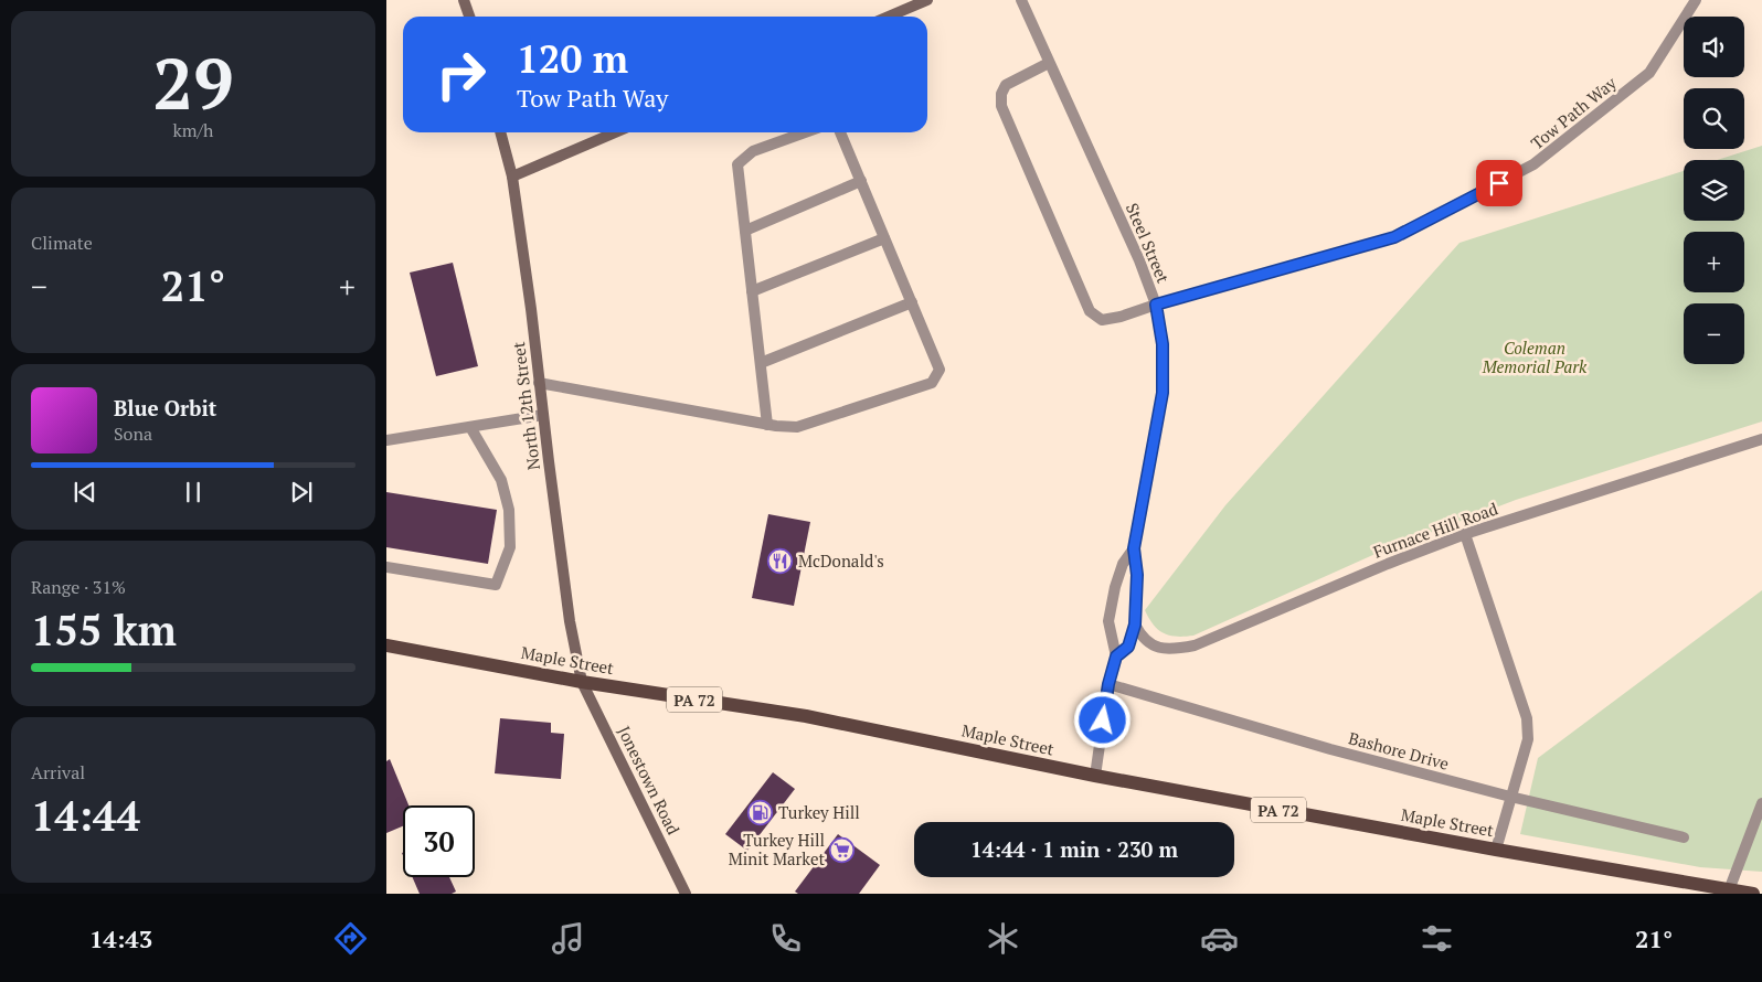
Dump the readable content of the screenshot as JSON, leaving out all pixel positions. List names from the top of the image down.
{
  "streets": {
    "main road": [
      "North 12th Street",
      "Maple Street",
      "PA 72",
      "Jonestown Road"
    ],
    "street": [
      "Tow Path Way",
      "Steel Street",
      "Furnace Hill Road",
      "Bashore Drive"
    ]
  },
  "crossings": [
    ["Tow Path Way", "Steel Street"],
    ["Steel Street", "Furnace Hill Road"],
    ["Steel Street", "Maple Street"],
    ["Steel Street", "Bashore Drive"],
    ["North 12th Street", "Maple Street"],
    ["North 12th Street", "Jonestown Road"],
    ["Maple Street", "Jonestown Road"]
  ],
  "parks": ["Coleman Memorial Park"],
  "places": {
    "restaurant": ["McDonald's"],
    "fuel station": ["Turkey Hill"],
    "supermarket": ["Turkey Hill Minit Market"]
  },
  "page": {
    "tile": [
      ["29", "km/h"],
      "Climate",
      ["Range · 31%", "155 km"],
      ["Arrival", "14:44"]
    ],
    "map_buttons": ["+", "−"],
    "turn": ["120 m", "Tow Path Way"],
    "heat": ["−", "21°", "+"],
    "song": ["Blue Orbit", "Sona"],
    "limit": "30",
    "trip": "14:44 · 1 min · 230 m",
    "tabs": ["14:43", "21°"]
  }
}
